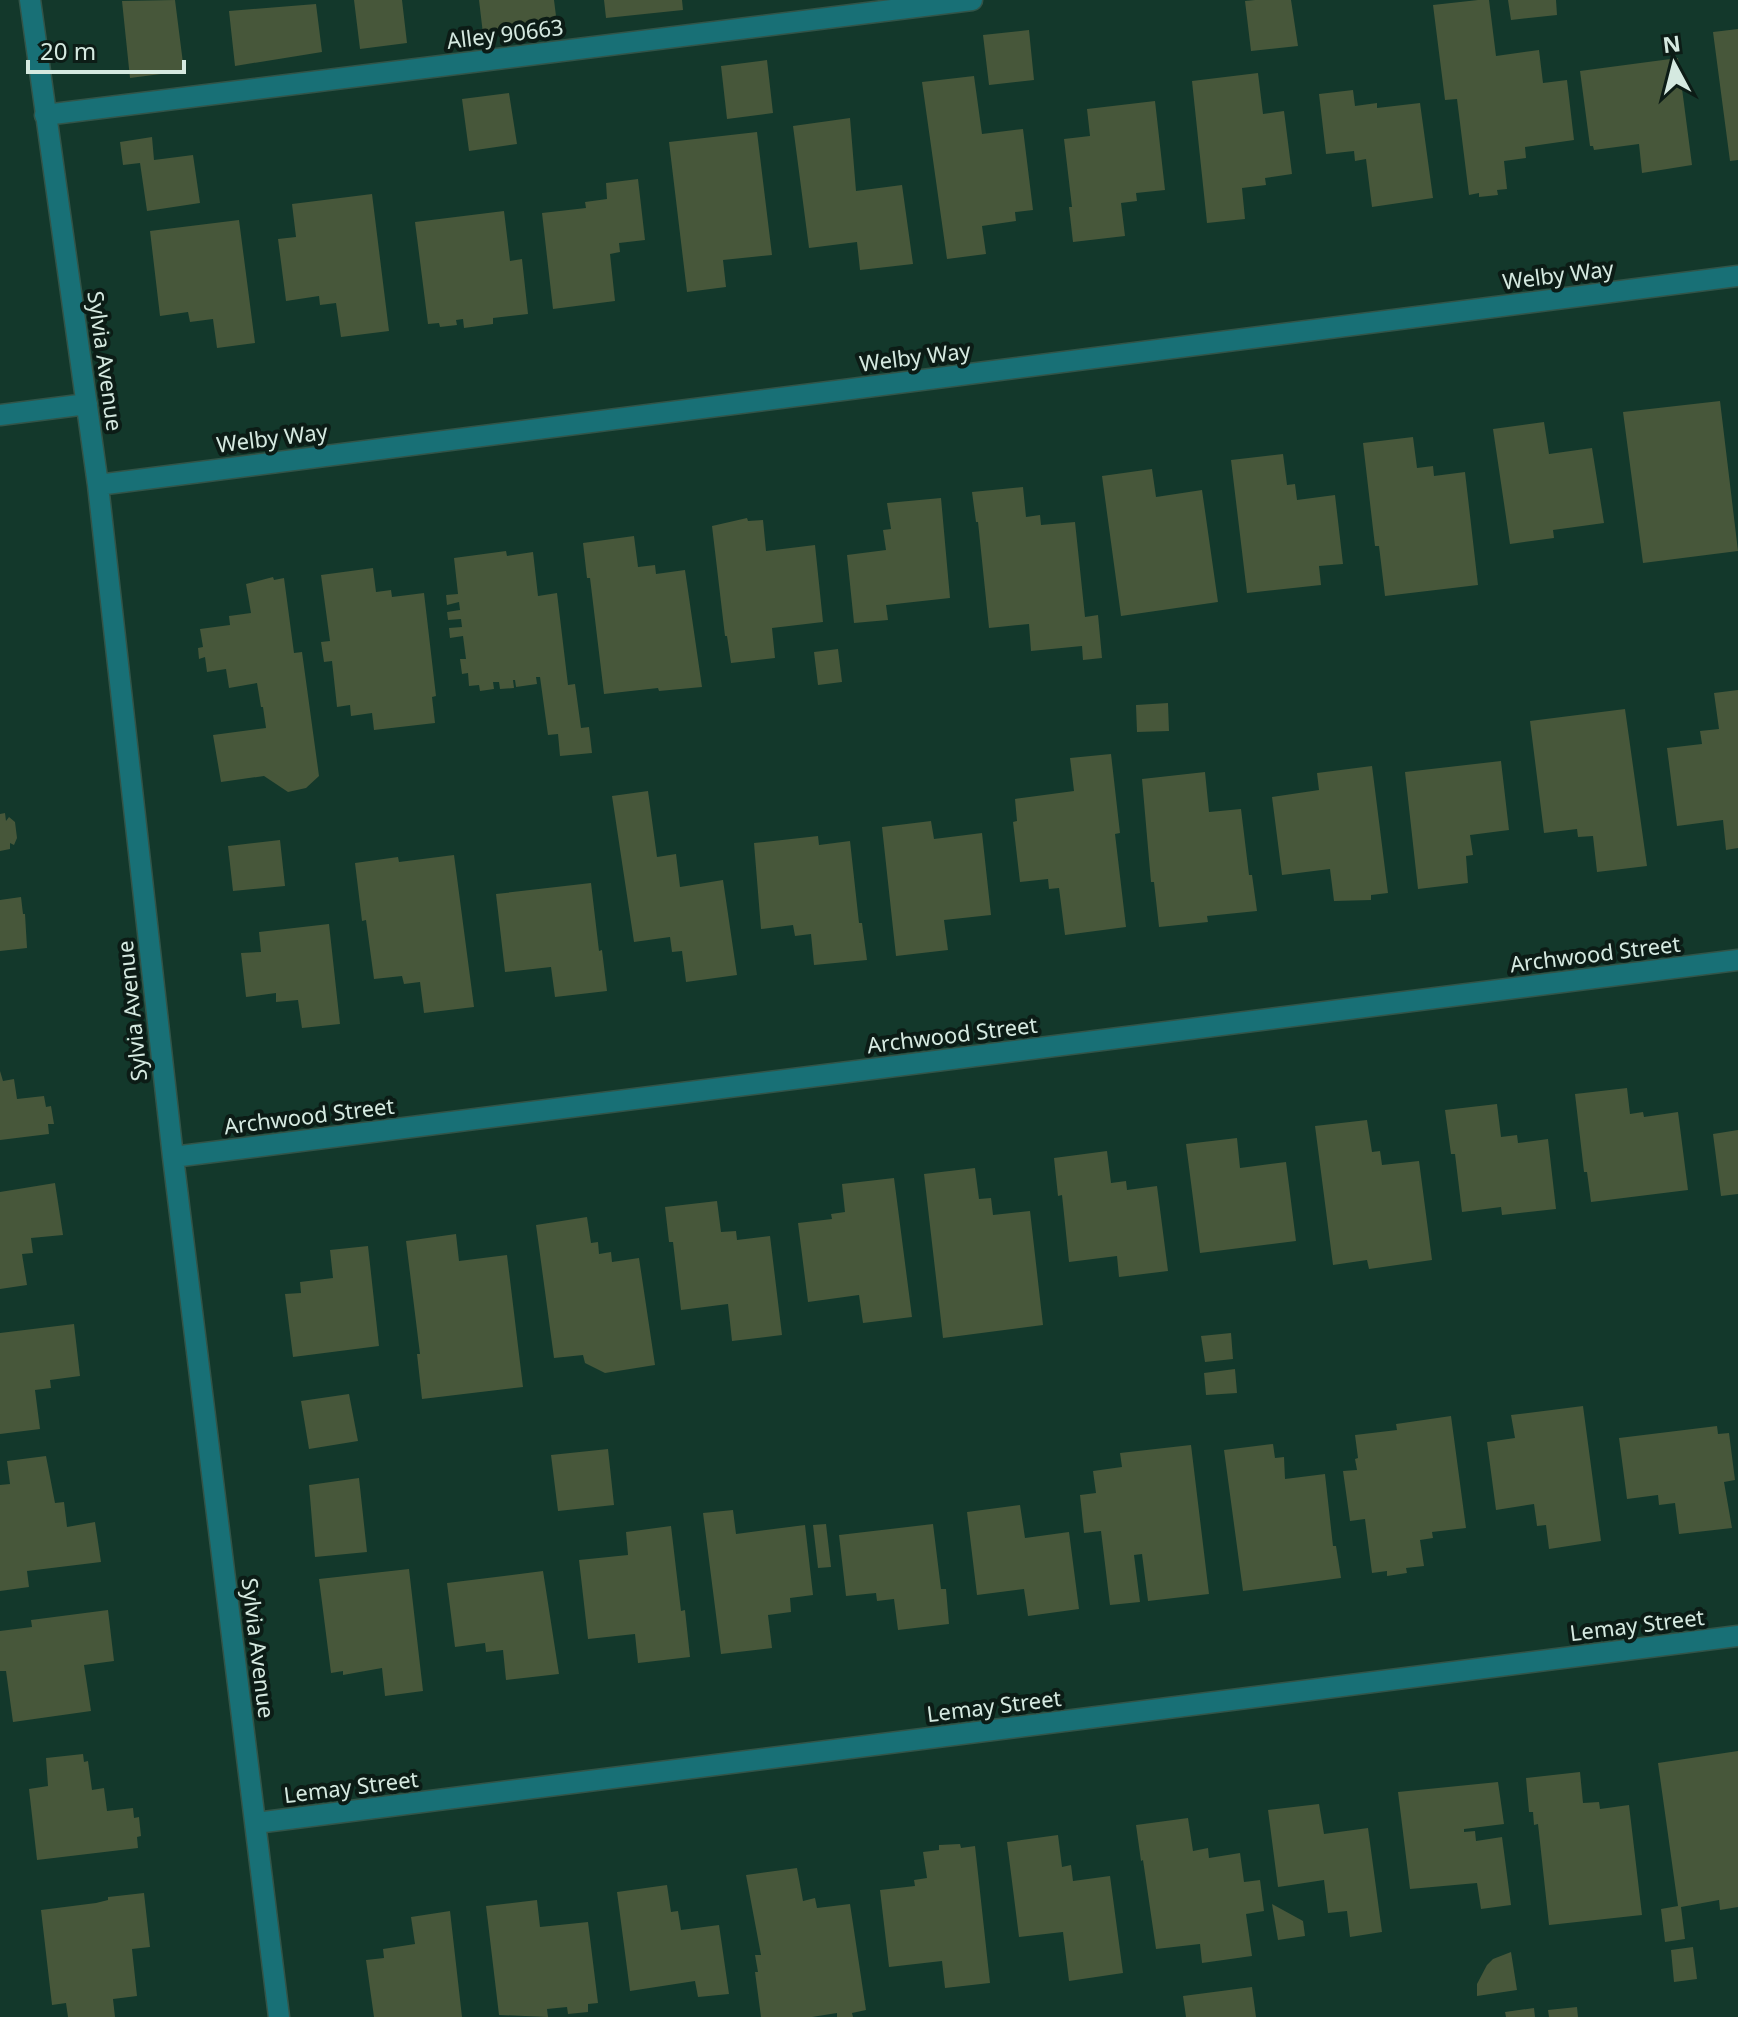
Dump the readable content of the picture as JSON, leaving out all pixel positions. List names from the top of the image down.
{
  "streets": {
    "street": [
      "Alley 90663",
      "Welby Way",
      "Sylvia Avenue",
      "Archwood Street",
      "Lemay Street"
    ]
  },
  "crossings": [
    ["Alley 90663", "Sylvia Avenue"],
    ["Welby Way", "Sylvia Avenue"],
    ["Sylvia Avenue", "Archwood Street"],
    ["Sylvia Avenue", "Lemay Street"]
  ],
  "scale_bar": "20 m",
  "north": "top"
}
